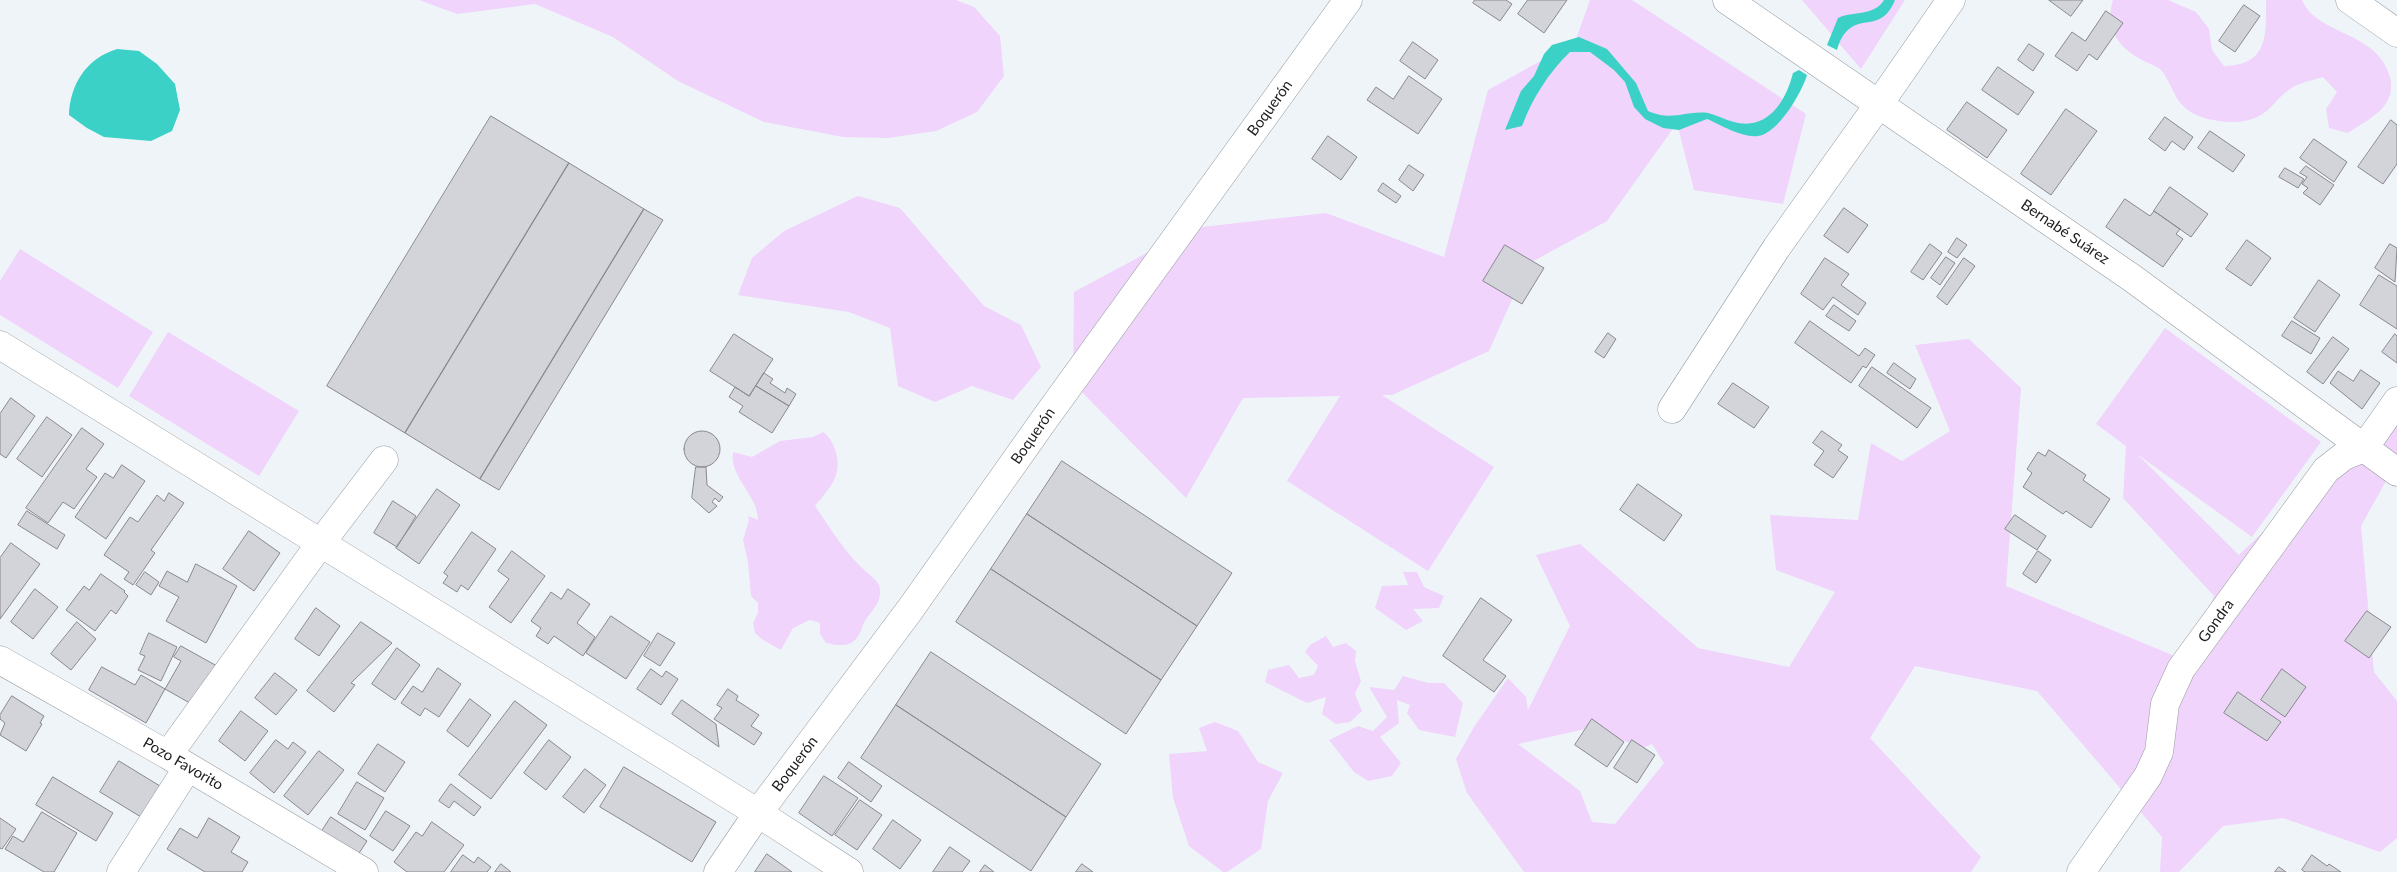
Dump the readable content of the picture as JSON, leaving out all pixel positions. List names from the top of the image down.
{
  "streets": {
    "street": [
      "Boquerón",
      "Bernabé Suárez",
      "Gondra",
      "Pozo Favorito"
    ]
  },
  "crossings": [
    ["Bernabé Suárez", "Gondra"]
  ]
}
